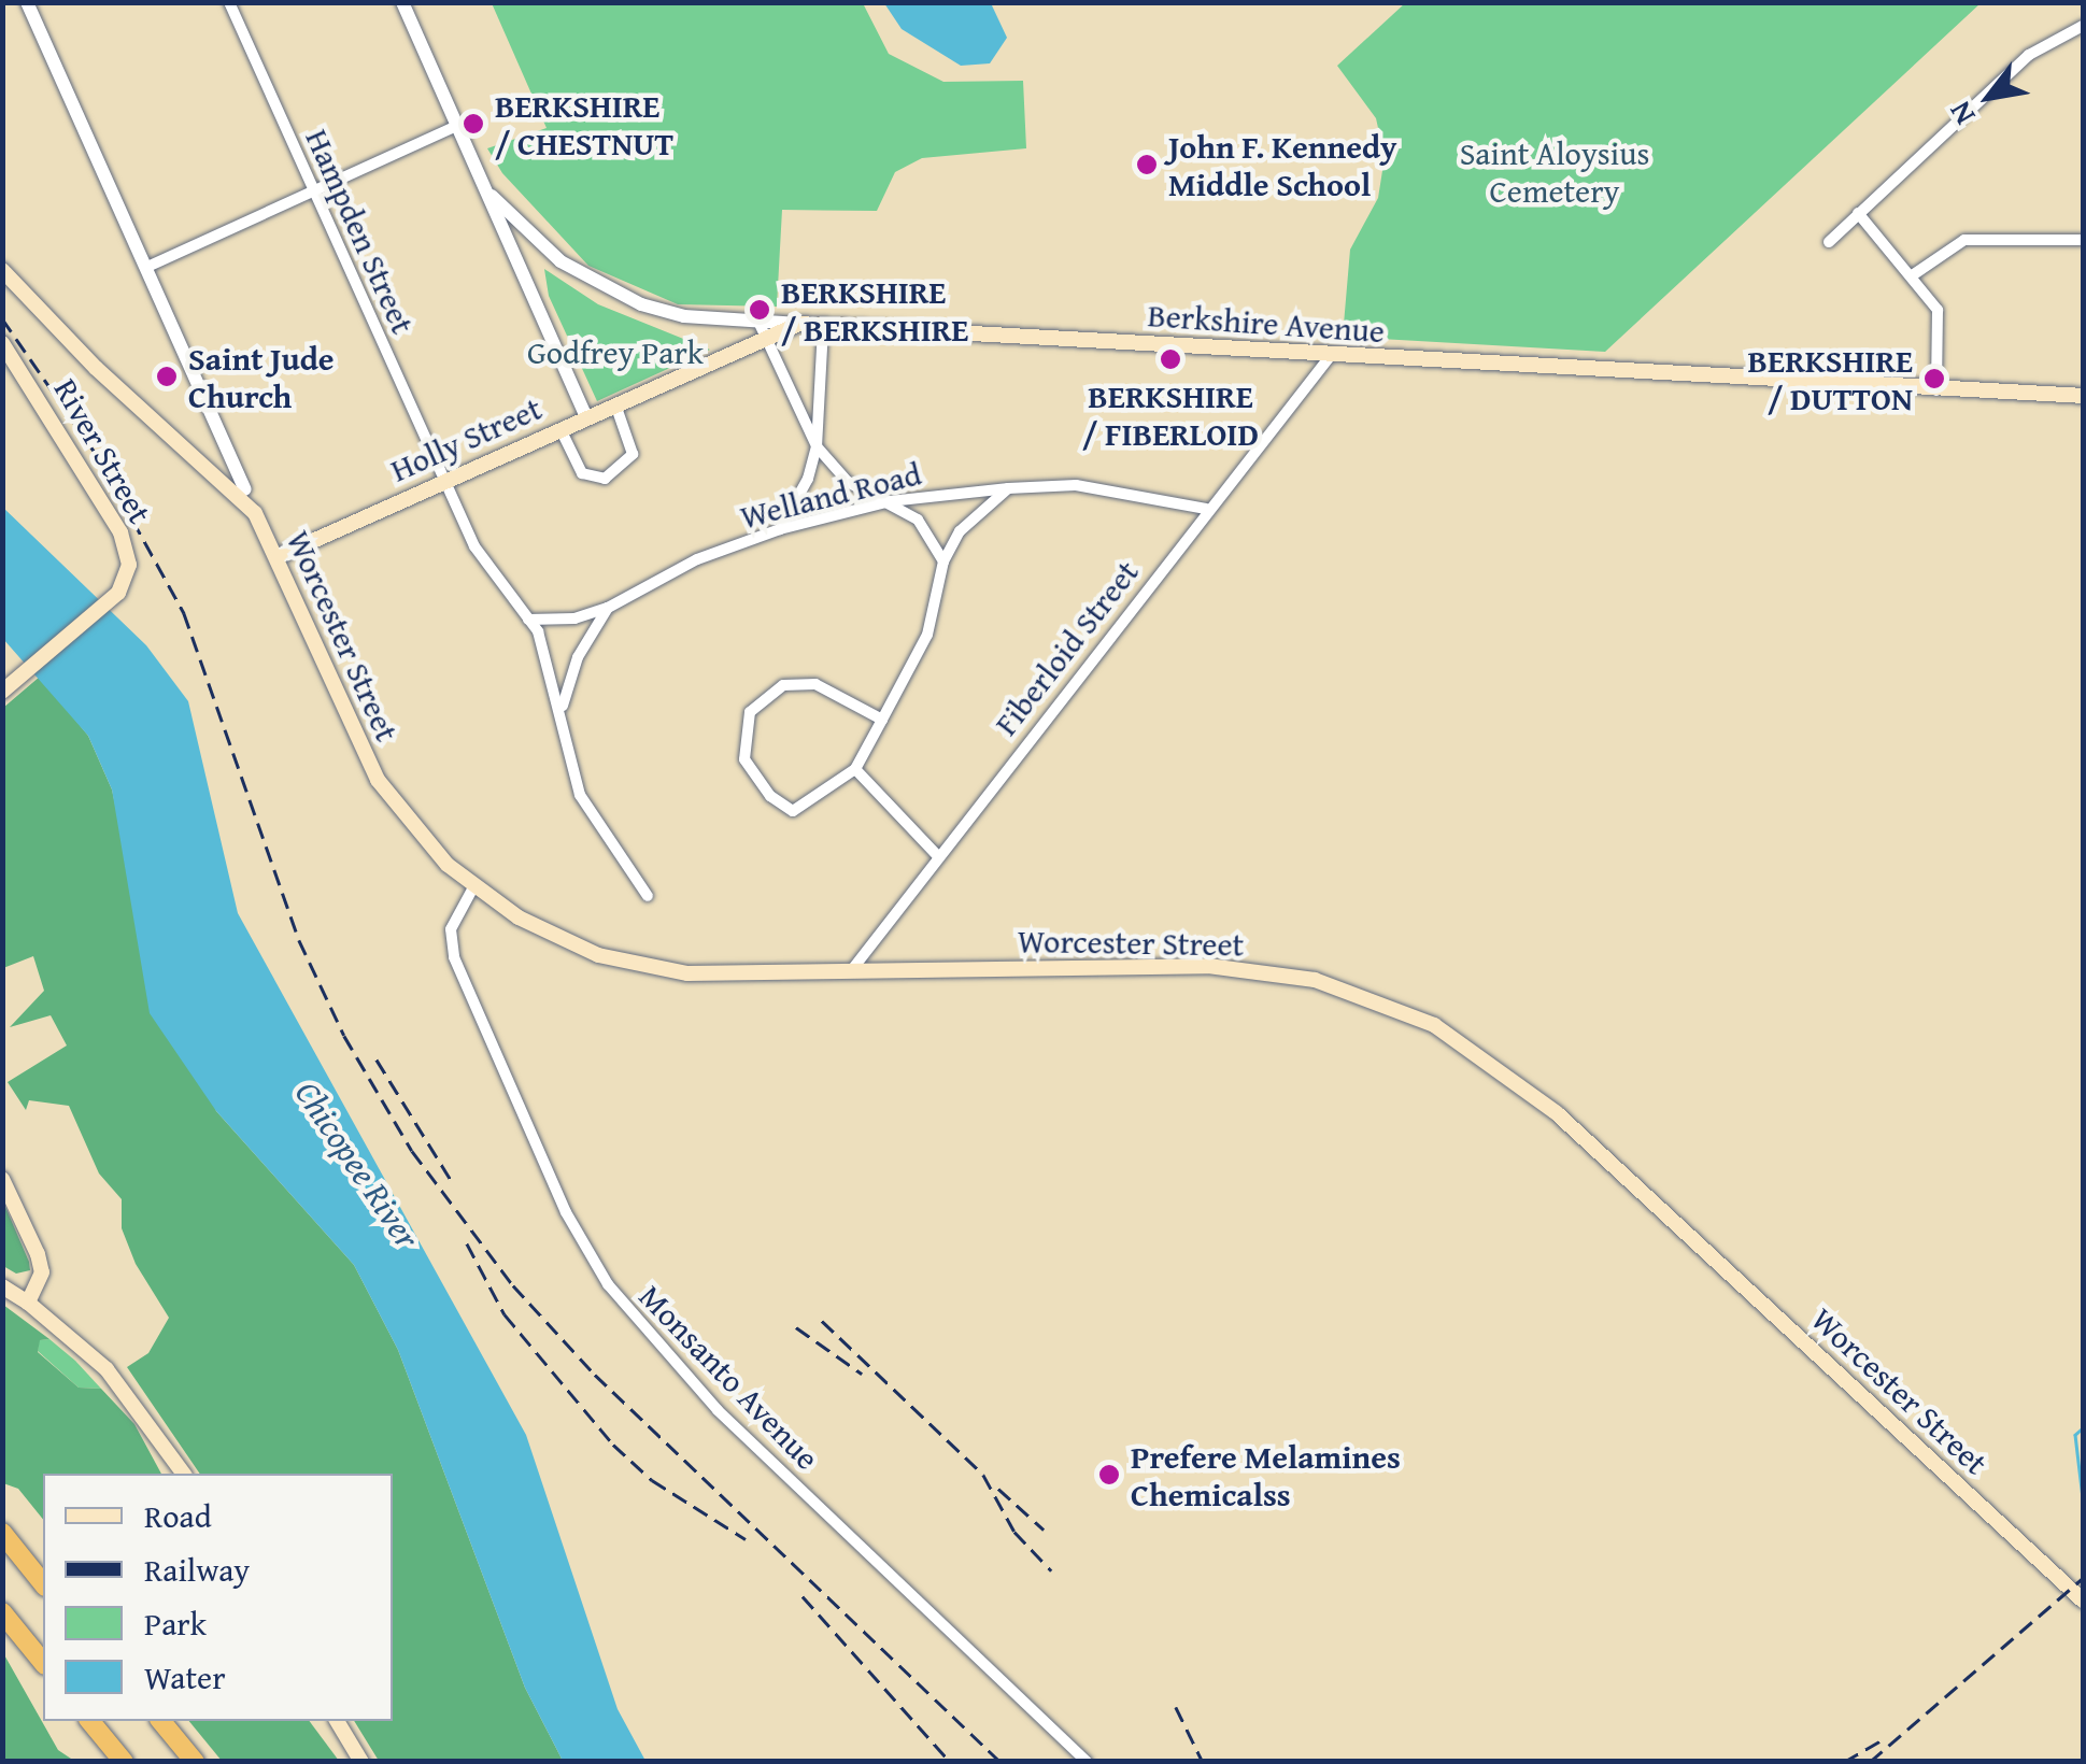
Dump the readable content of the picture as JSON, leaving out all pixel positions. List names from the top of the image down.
{
  "streets": {
    "main road": [
      "Berkshire Avenue",
      "Holly Street",
      "River Street",
      "Worcester Street"
    ],
    "street": [
      "Hampden Street",
      "Welland Road",
      "Fiberloid Street",
      "Monsanto Avenue"
    ]
  },
  "crossings": [
    ["Hampden Street", "Holly Street"],
    ["Hampden Street", "Welland Road"],
    ["Berkshire Avenue", "Holly Street"],
    ["Berkshire Avenue", "Fiberloid Street"],
    ["Holly Street", "Worcester Street"],
    ["Welland Road", "Fiberloid Street"],
    ["Worcester Street", "Fiberloid Street"],
    ["Worcester Street", "Monsanto Avenue"]
  ],
  "water": ["Chicopee River"],
  "parks": ["Saint Aloysius Cemetery", "Godfrey Park"],
  "places": [
    "BERKSHIRE / CHESTNUT",
    "John F. Kennedy Middle School",
    "BERKSHIRE / BERKSHIRE",
    "BERKSHIRE / FIBERLOID",
    "Saint Jude Church",
    "BERKSHIRE / DUTTON",
    "Prefere Melamines Chemicalss"
  ],
  "legend": [
    "Road",
    "Railway",
    "Park",
    "Water"
  ],
  "north": "bottom left"
}
